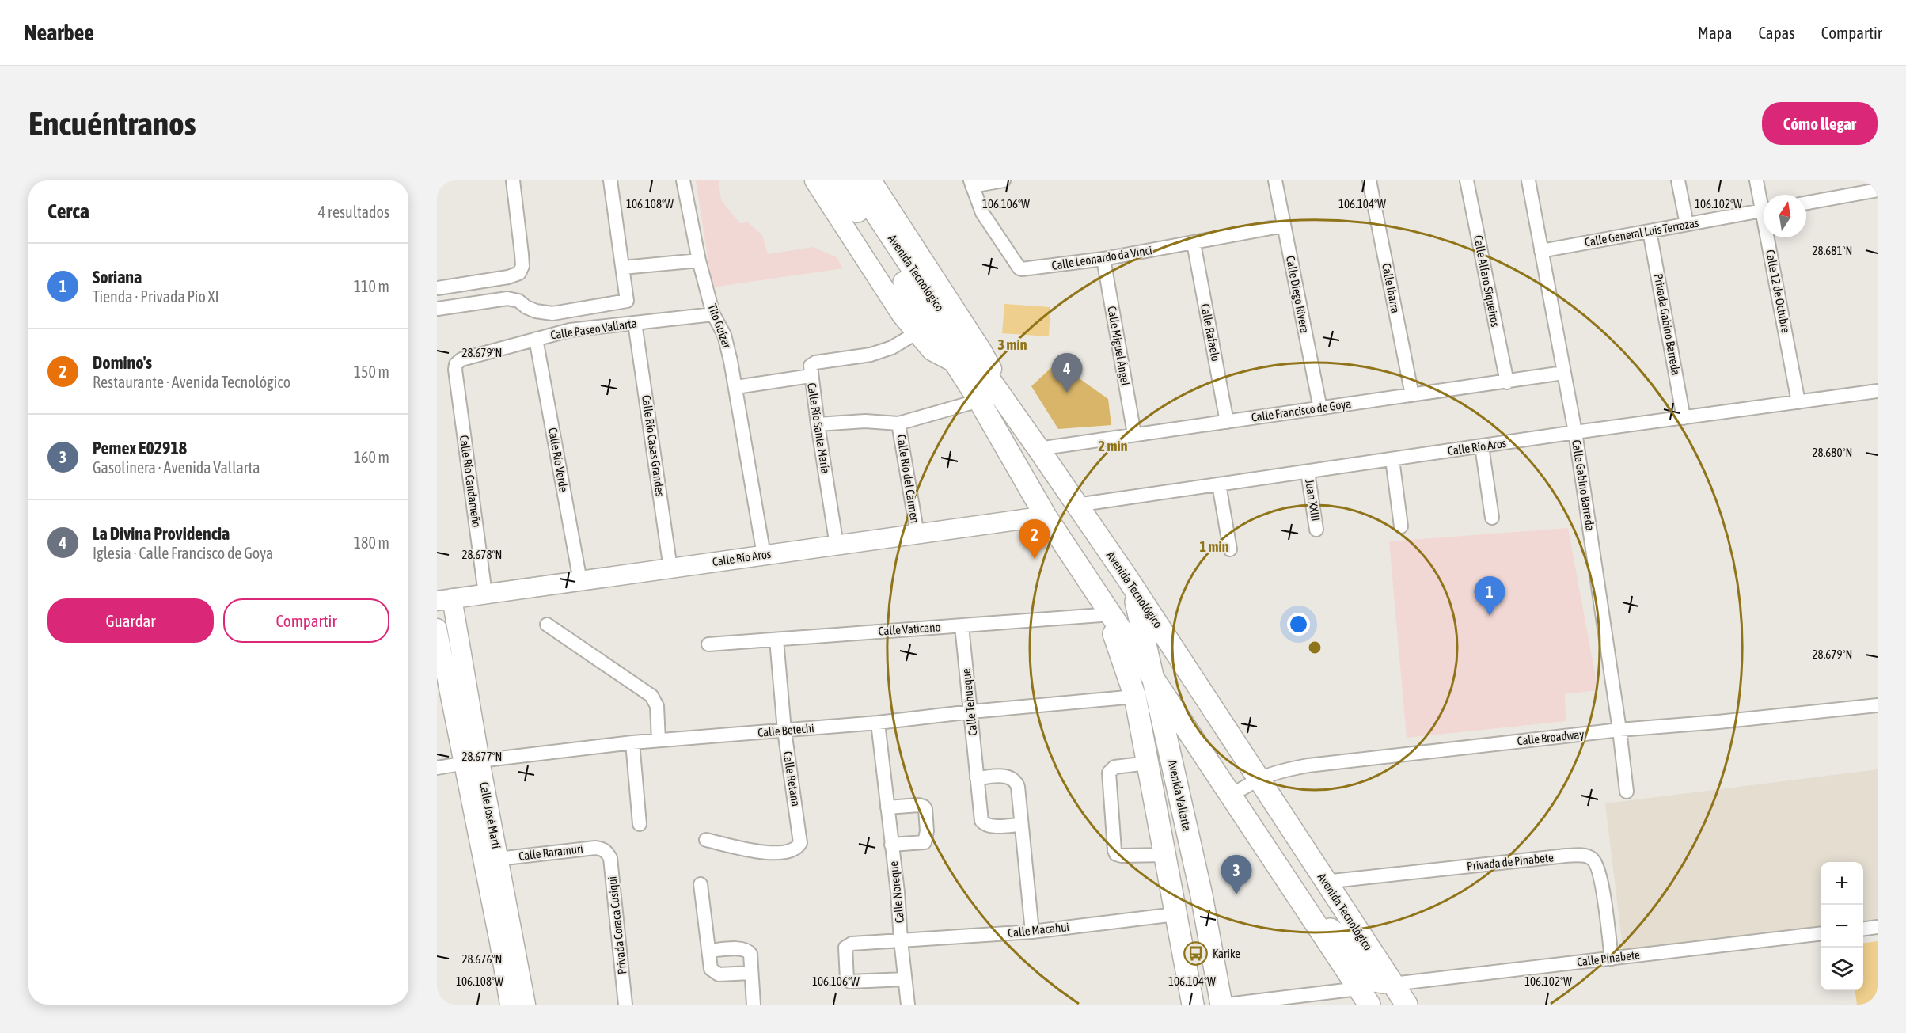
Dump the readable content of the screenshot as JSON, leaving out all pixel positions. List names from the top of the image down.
{
  "streets": {
    "main road": ["Avenida Tecnológico", "Avenida Vallarta"],
    "street": [
      "Calle General Luis Terrazas",
      "Calle Leonardo da Vinci",
      "Calle Alfaro Siqueiros",
      "Calle Ibarra",
      "Calle 12 de Octubre",
      "Calle Diego Rivera",
      "Privada Gabino Barreda",
      "Tito Guízar",
      "Calle Paseo Vallarta",
      "Calle Rafaelo",
      "Calle Miguel Ángel",
      "Calle Francisco de Goya",
      "Calle Río Santa María",
      "Calle Río Casas Grandes",
      "Calle Río Aros",
      "Calle Río Verde",
      "Calle Río del Carmen",
      "Calle Río Candameño",
      "Calle Gabino Barreda",
      "Juan XXIII",
      "Calle Vaticano",
      "Calle Tehueque",
      "Calle Betechi",
      "Calle Broadway",
      "Calle Retana",
      "Calle José Martí",
      "Calle Raramuri",
      "Privada de Pinabete",
      "Calle Noreque",
      "Privada Coraca Cusiqui",
      "Calle Macahui",
      "Calle Pinabete"
    ]
  },
  "crossings": [
    ["Calle General Luis Terrazas", "Privada Gabino Barreda"],
    ["Calle General Luis Terrazas", "Calle Gabino Barreda"],
    ["Calle Leonardo da Vinci", "Calle Diego Rivera"],
    ["Calle Leonardo da Vinci", "Calle Rafaelo"],
    ["Calle Leonardo da Vinci", "Calle Miguel Ángel"],
    ["Avenida Tecnológico", "Calle Francisco de Goya"],
    ["Avenida Tecnológico", "Calle Río Aros"],
    ["Avenida Tecnológico", "Calle Vaticano"],
    ["Avenida Tecnológico", "Calle Broadway"],
    ["Avenida Tecnológico", "Avenida Vallarta"],
    ["Avenida Tecnológico", "Privada de Pinabete"],
    ["Avenida Tecnológico", "Calle Pinabete"],
    ["Calle Alfaro Siqueiros", "Calle Francisco de Goya"],
    ["Calle Ibarra", "Calle Francisco de Goya"],
    ["Calle 12 de Octubre", "Calle Río Aros"],
    ["Calle Diego Rivera", "Calle Francisco de Goya"],
    ["Privada Gabino Barreda", "Calle Río Aros"],
    ["Tito Guízar", "Calle Paseo Vallarta"],
    ["Tito Guízar", "Calle Río Aros"],
    ["Calle Paseo Vallarta", "Calle Río Casas Grandes"],
    ["Calle Paseo Vallarta", "Calle Río Verde"],
    ["Calle Paseo Vallarta", "Calle Río Candameño"],
    ["Calle Rafaelo", "Calle Francisco de Goya"],
    ["Calle Miguel Ángel", "Calle Francisco de Goya"],
    ["Calle Francisco de Goya", "Calle Gabino Barreda"],
    ["Calle Río Santa María", "Calle Río Aros"],
    ["Calle Río Casas Grandes", "Calle Río Aros"],
    ["Calle Río Aros", "Calle Río Verde"],
    ["Calle Río Aros", "Calle Río del Carmen"],
    ["Calle Río Aros", "Calle Río Candameño"],
    ["Calle Río Aros", "Calle Gabino Barreda"],
    ["Calle Río Aros", "Juan XXIII"],
    ["Calle Río Aros", "Calle José Martí"],
    ["Calle Gabino Barreda", "Calle Broadway"],
    ["Calle Vaticano", "Calle Tehueque"],
    ["Calle Vaticano", "Calle Retana"],
    ["Calle Vaticano", "Avenida Vallarta"],
    ["Calle Tehueque", "Calle Betechi"],
    ["Calle Betechi", "Calle Retana"],
    ["Calle Betechi", "Avenida Vallarta"],
    ["Calle Betechi", "Calle José Martí"],
    ["Calle Betechi", "Calle Noreque"],
    ["Avenida Vallarta", "Calle Macahui"],
    ["Calle José Martí", "Calle Raramuri"],
    ["Calle Raramuri", "Privada Coraca Cusiqui"],
    ["Privada de Pinabete", "Calle Pinabete"],
    ["Calle Noreque", "Calle Macahui"]
  ],
  "places": {
    "bus stop": ["Karike"]
  },
  "north": "top",
  "page": {
    "header": "Nearbee",
    "nav": ["Mapa", "Capas", "Compartir"],
    "buttons": [
      "Cómo llegar",
      ["Guardar", "Compartir"]
    ],
    "title": "Encuéntranos",
    "heading": ["Cerca", "4 resultados"],
    "list": [
      {
        "mark": "1",
        "name": "Soriana",
        "note": "Tienda · Privada Pío XI",
        "value": "110 m"
      },
      {
        "mark": "2",
        "name": "Domino's",
        "note": "Restaurante · Avenida Tecnológico",
        "value": "150 m"
      },
      {
        "mark": "3",
        "name": "Pemex E02918",
        "note": "Gasolinera · Avenida Vallarta",
        "value": "160 m"
      },
      {
        "mark": "4",
        "name": "La Divina Providencia",
        "note": "Iglesia · Calle Francisco de Goya",
        "value": "180 m"
      }
    ],
    "pins": [
      "4",
      "2",
      "1",
      "3"
    ],
    "map_buttons": ["+", "−"]
  },
  "coordinates": [
    "106.108°W",
    "106.106°W",
    "106.104°W",
    "106.102°W",
    "28.681°N",
    "28.679°N",
    "28.680°N",
    "28.678°N",
    "28.677°N",
    "28.676°N"
  ],
  "rings": ["3 min", "2 min", "1 min"]
}
